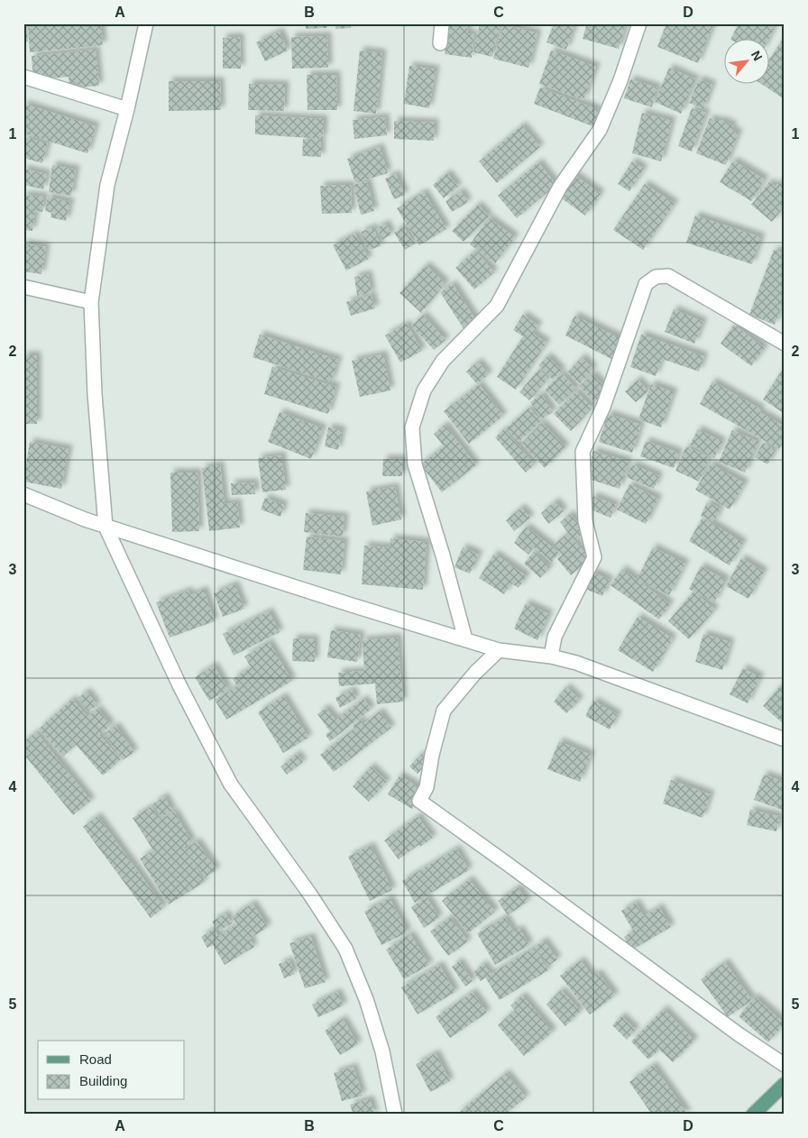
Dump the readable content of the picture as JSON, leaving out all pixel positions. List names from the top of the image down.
{
  "legend": ["Road", "Building"],
  "north": "top right",
  "grid": {
    "columns": [
      "A",
      "B",
      "C",
      "D"
    ],
    "rows": [
      "1",
      "2",
      "3",
      "4",
      "5"
    ]
  }
}
